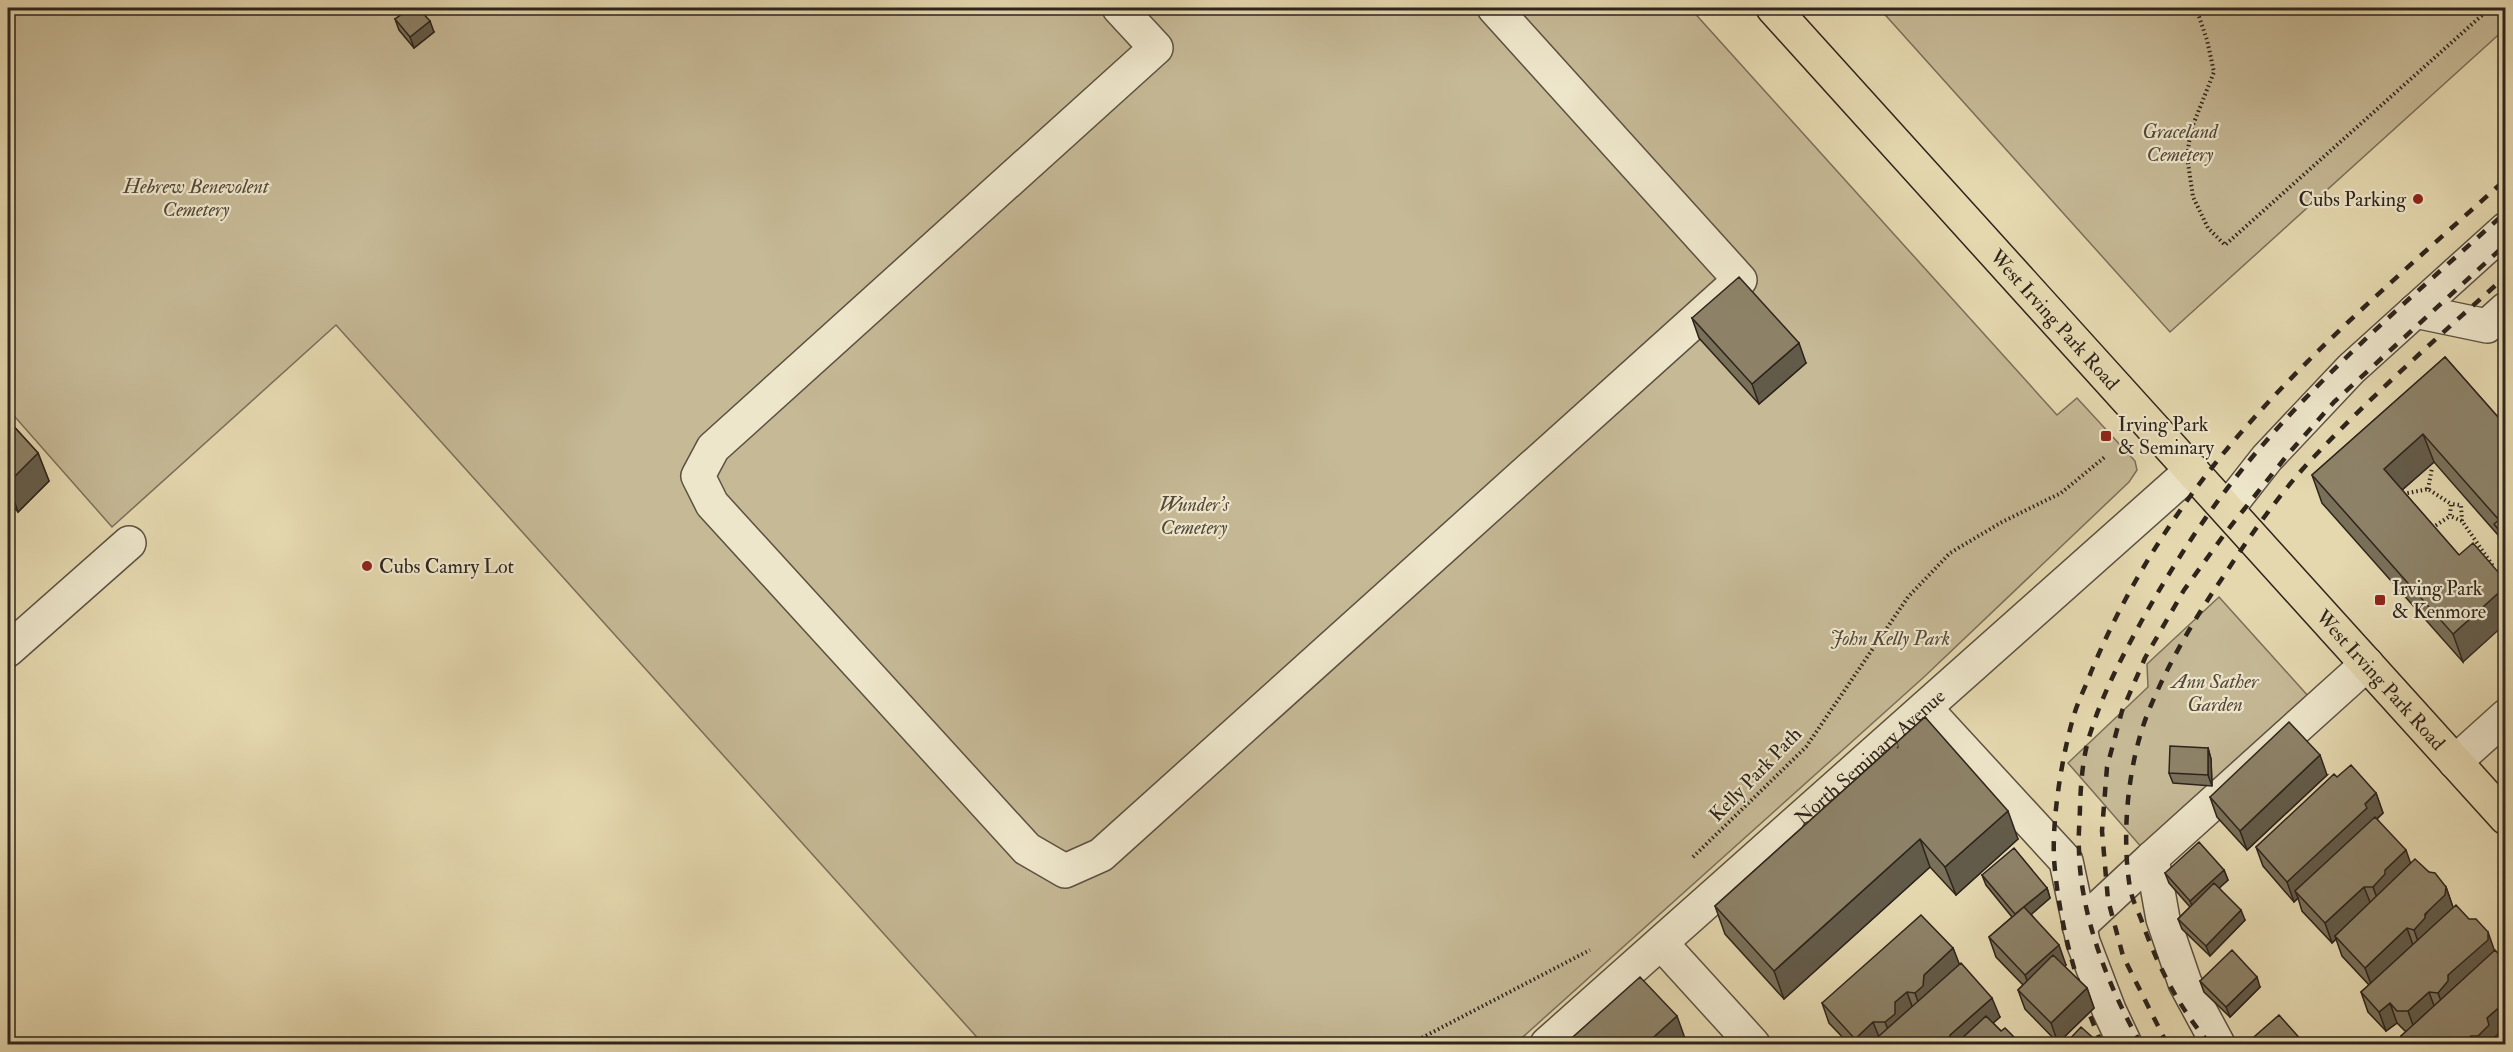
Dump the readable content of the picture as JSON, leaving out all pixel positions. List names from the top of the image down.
{
  "streets": {
    "main road": ["West Irving Park Road"],
    "street": ["North Seminary Avenue"],
    "path": ["Kelly Park Path"]
  },
  "crossings": [
    ["West Irving Park Road", "North Seminary Avenue"]
  ],
  "parks": [
    "Graceland Cemetery",
    "Hebrew Benevolent Cemetery",
    "Wunder's Cemetery",
    "John Kelly Park",
    "Ann Sather Garden"
  ],
  "places": {
    "other": ["Cubs Parking", "Cubs Camry Lot"],
    "transit": ["Irving Park & Seminary", "Irving Park & Kenmore"]
  }
}
